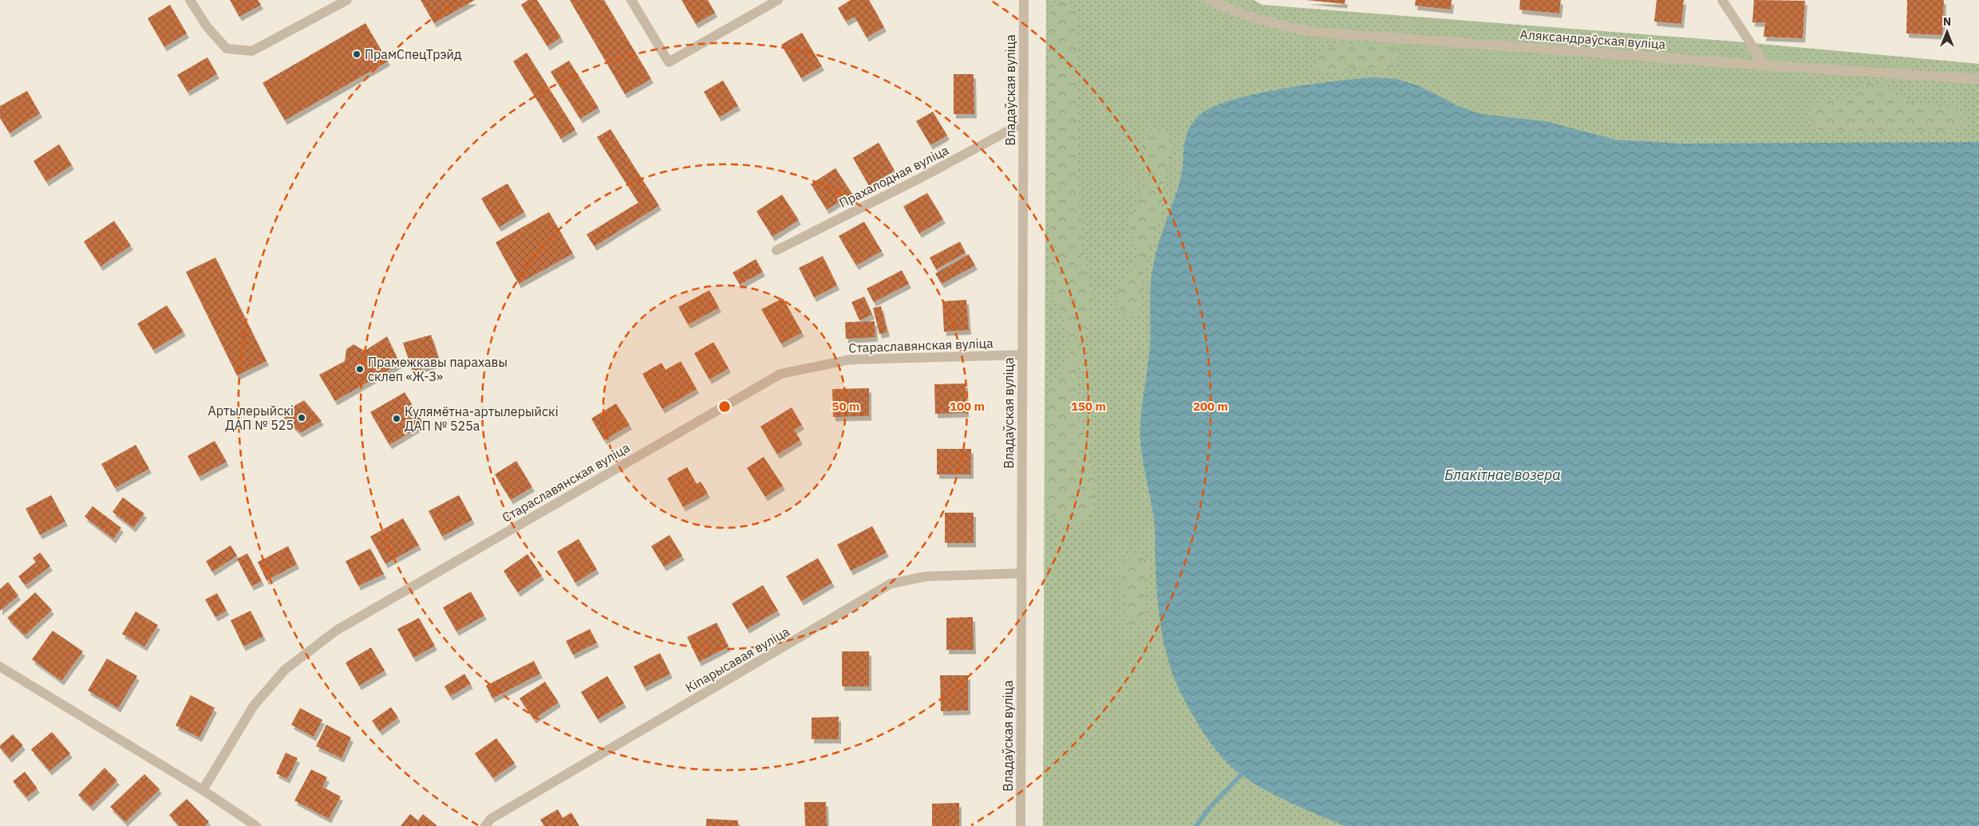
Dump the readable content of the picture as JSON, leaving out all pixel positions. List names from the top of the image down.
{
  "streets": {
    "street": [
      "Аляксандраўская вуліца",
      "Владаўская вуліца",
      "Прахалодная вуліца",
      "Стараславянская вуліца",
      "Кіпарысавая вуліца"
    ]
  },
  "crossings": [
    ["Владаўская вуліца", "Прахалодная вуліца"],
    ["Владаўская вуліца", "Стараславянская вуліца"],
    ["Владаўская вуліца", "Кіпарысавая вуліца"]
  ],
  "water": ["Блакітнае возера"],
  "places": [
    "ПрамСпецТрэйд",
    "Прамежкавы парахавы склеп «Ж-З»",
    "Артылерыйскі ДАП № 525",
    "Кулямётна-артылерыйскі ДАП № 525а"
  ],
  "north": "top",
  "rings": [
    "50 m",
    "100 m",
    "150 m",
    "200 m"
  ]
}
